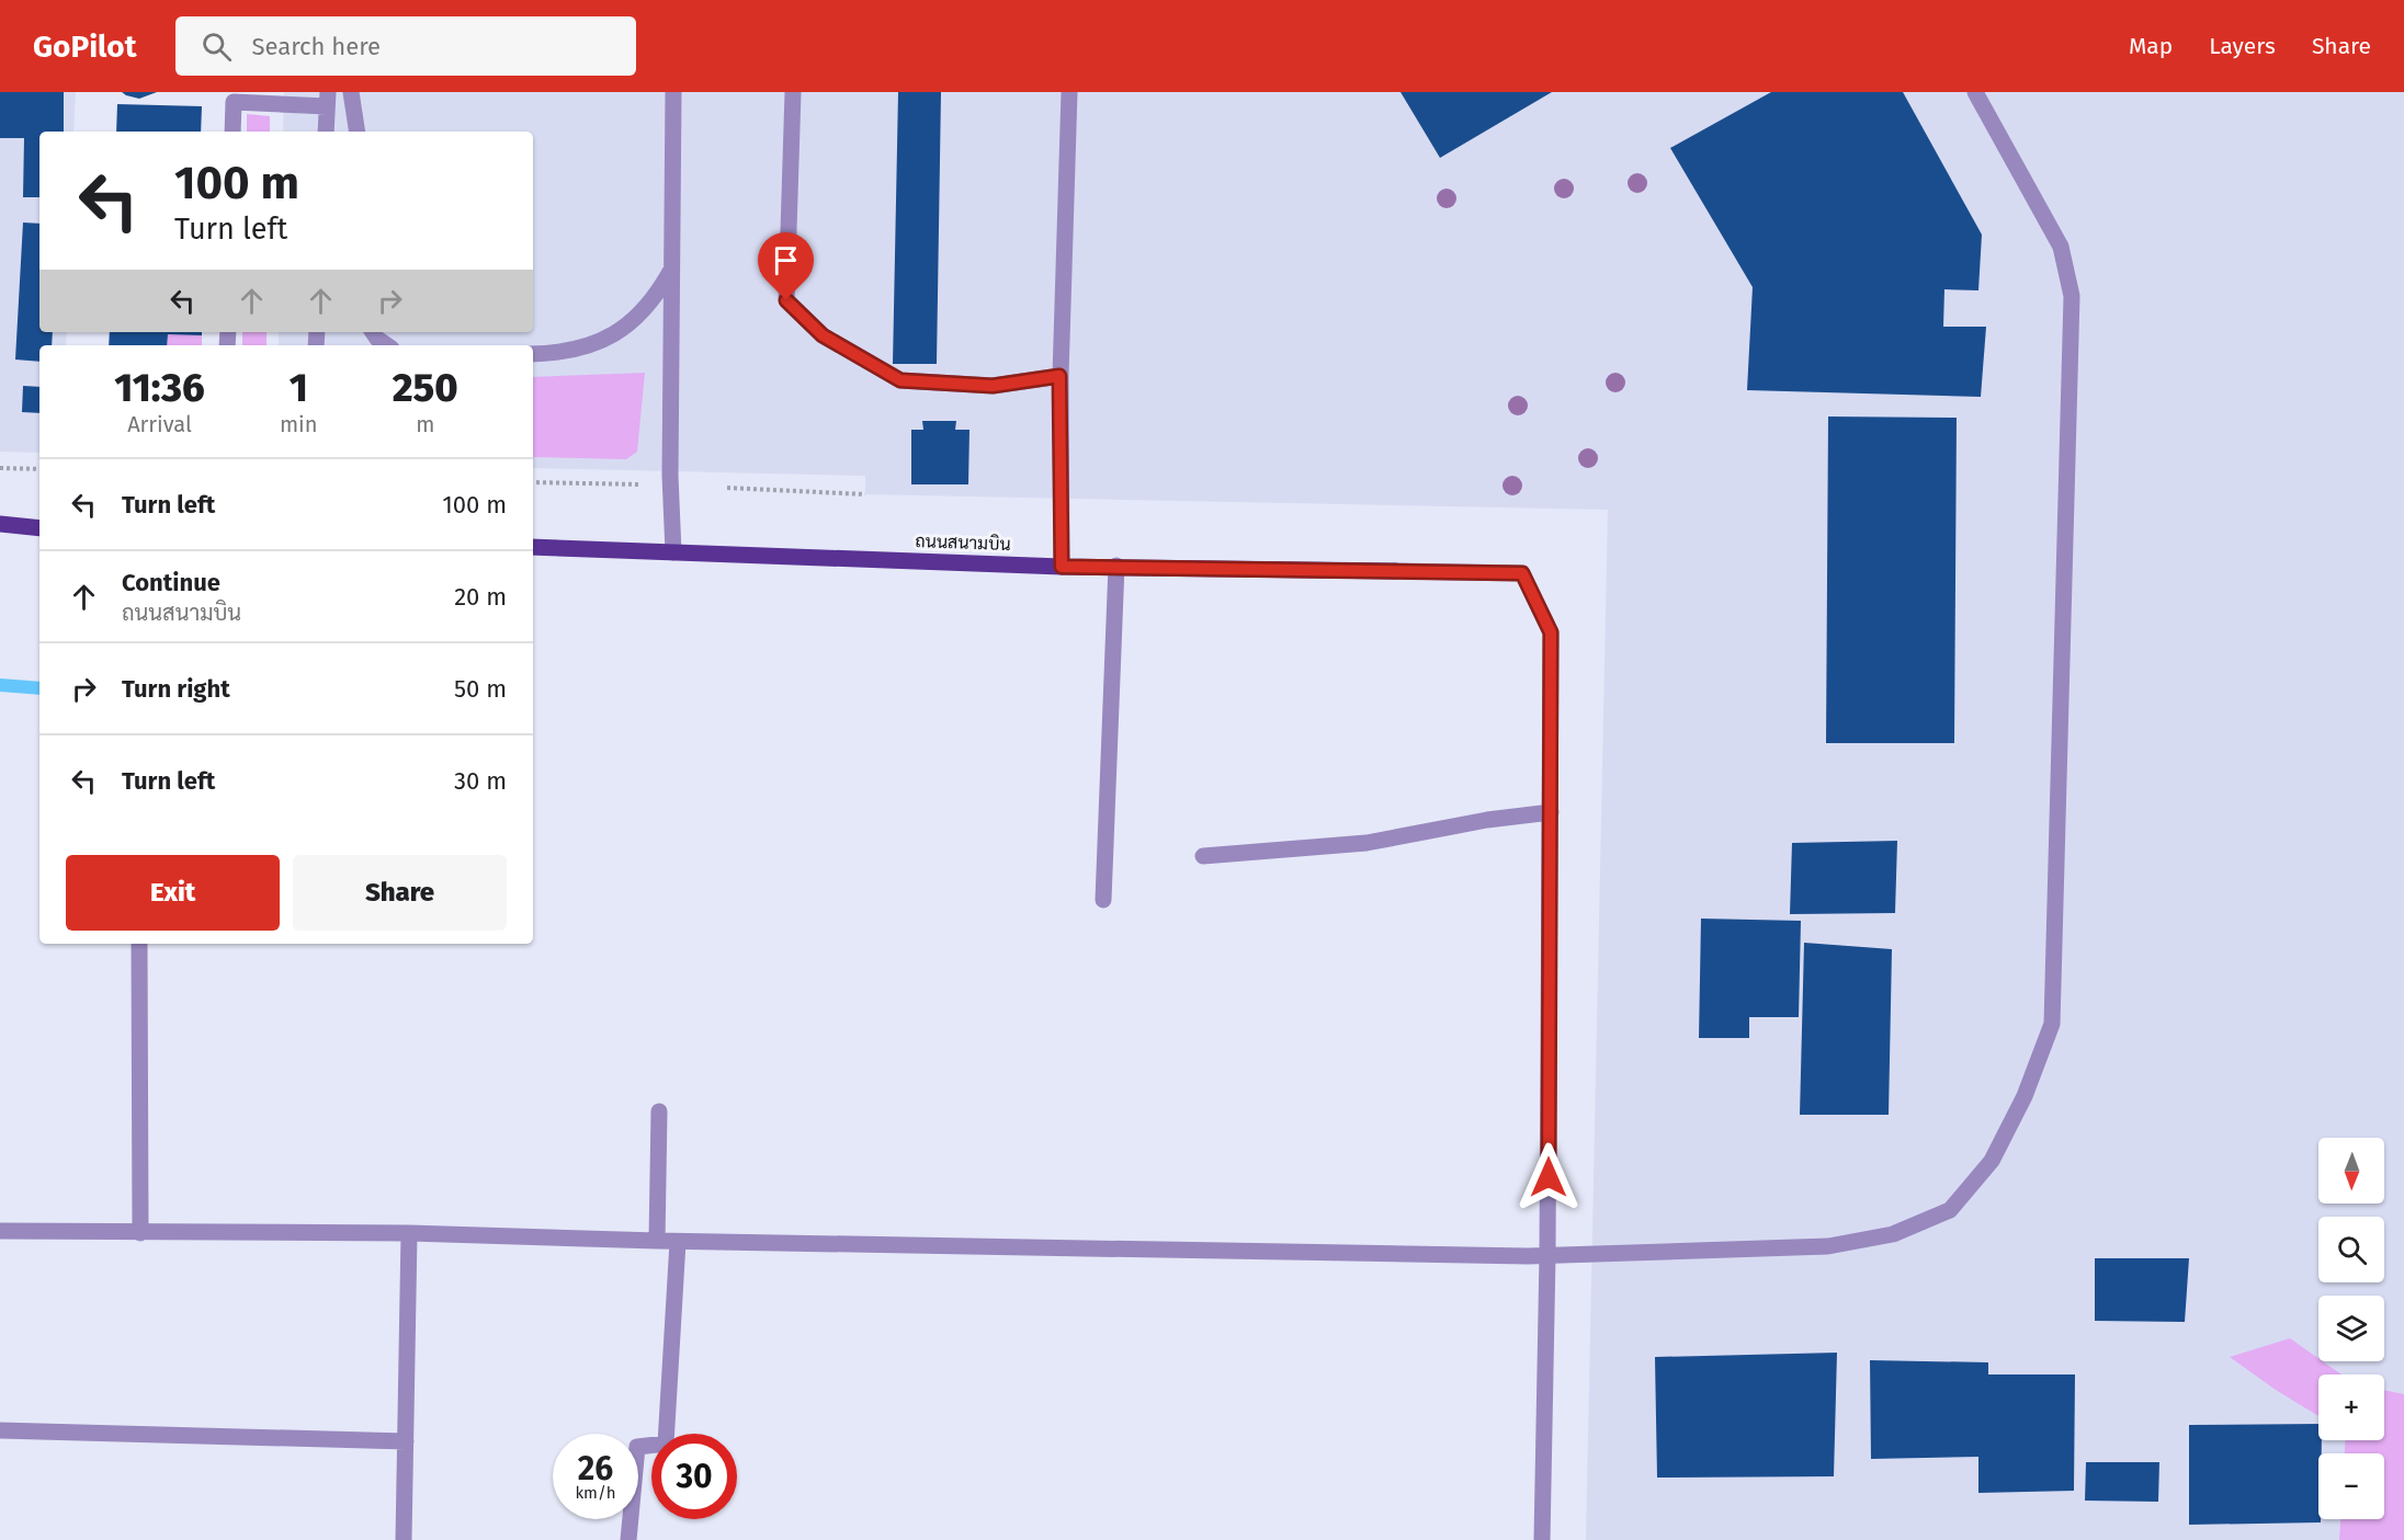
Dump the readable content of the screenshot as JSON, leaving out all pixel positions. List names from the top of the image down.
{
  "streets": {
    "main road": ["ถนนสนามบิน"]
  },
  "north": "bottom",
  "page": {
    "header": "GoPilot",
    "search": "Search here",
    "nav": ["Map", "Layers", "Share"],
    "turn": ["100 m", "Turn left"],
    "eta": [
      "11:36",
      "Arrival",
      "1",
      "min",
      "250",
      "m"
    ],
    "list": [
      {
        "name": "Turn left",
        "value": "100 m"
      },
      {
        "name": "Continue",
        "note": "ถนนสนามบิน",
        "value": "20 m"
      },
      {
        "name": "Turn right",
        "value": "50 m"
      },
      {
        "name": "Turn left",
        "value": "30 m"
      }
    ],
    "buttons": ["Exit", "Share"],
    "map_buttons": ["+", "−"],
    "speed": "26 km/h",
    "limit": "30"
  }
}
